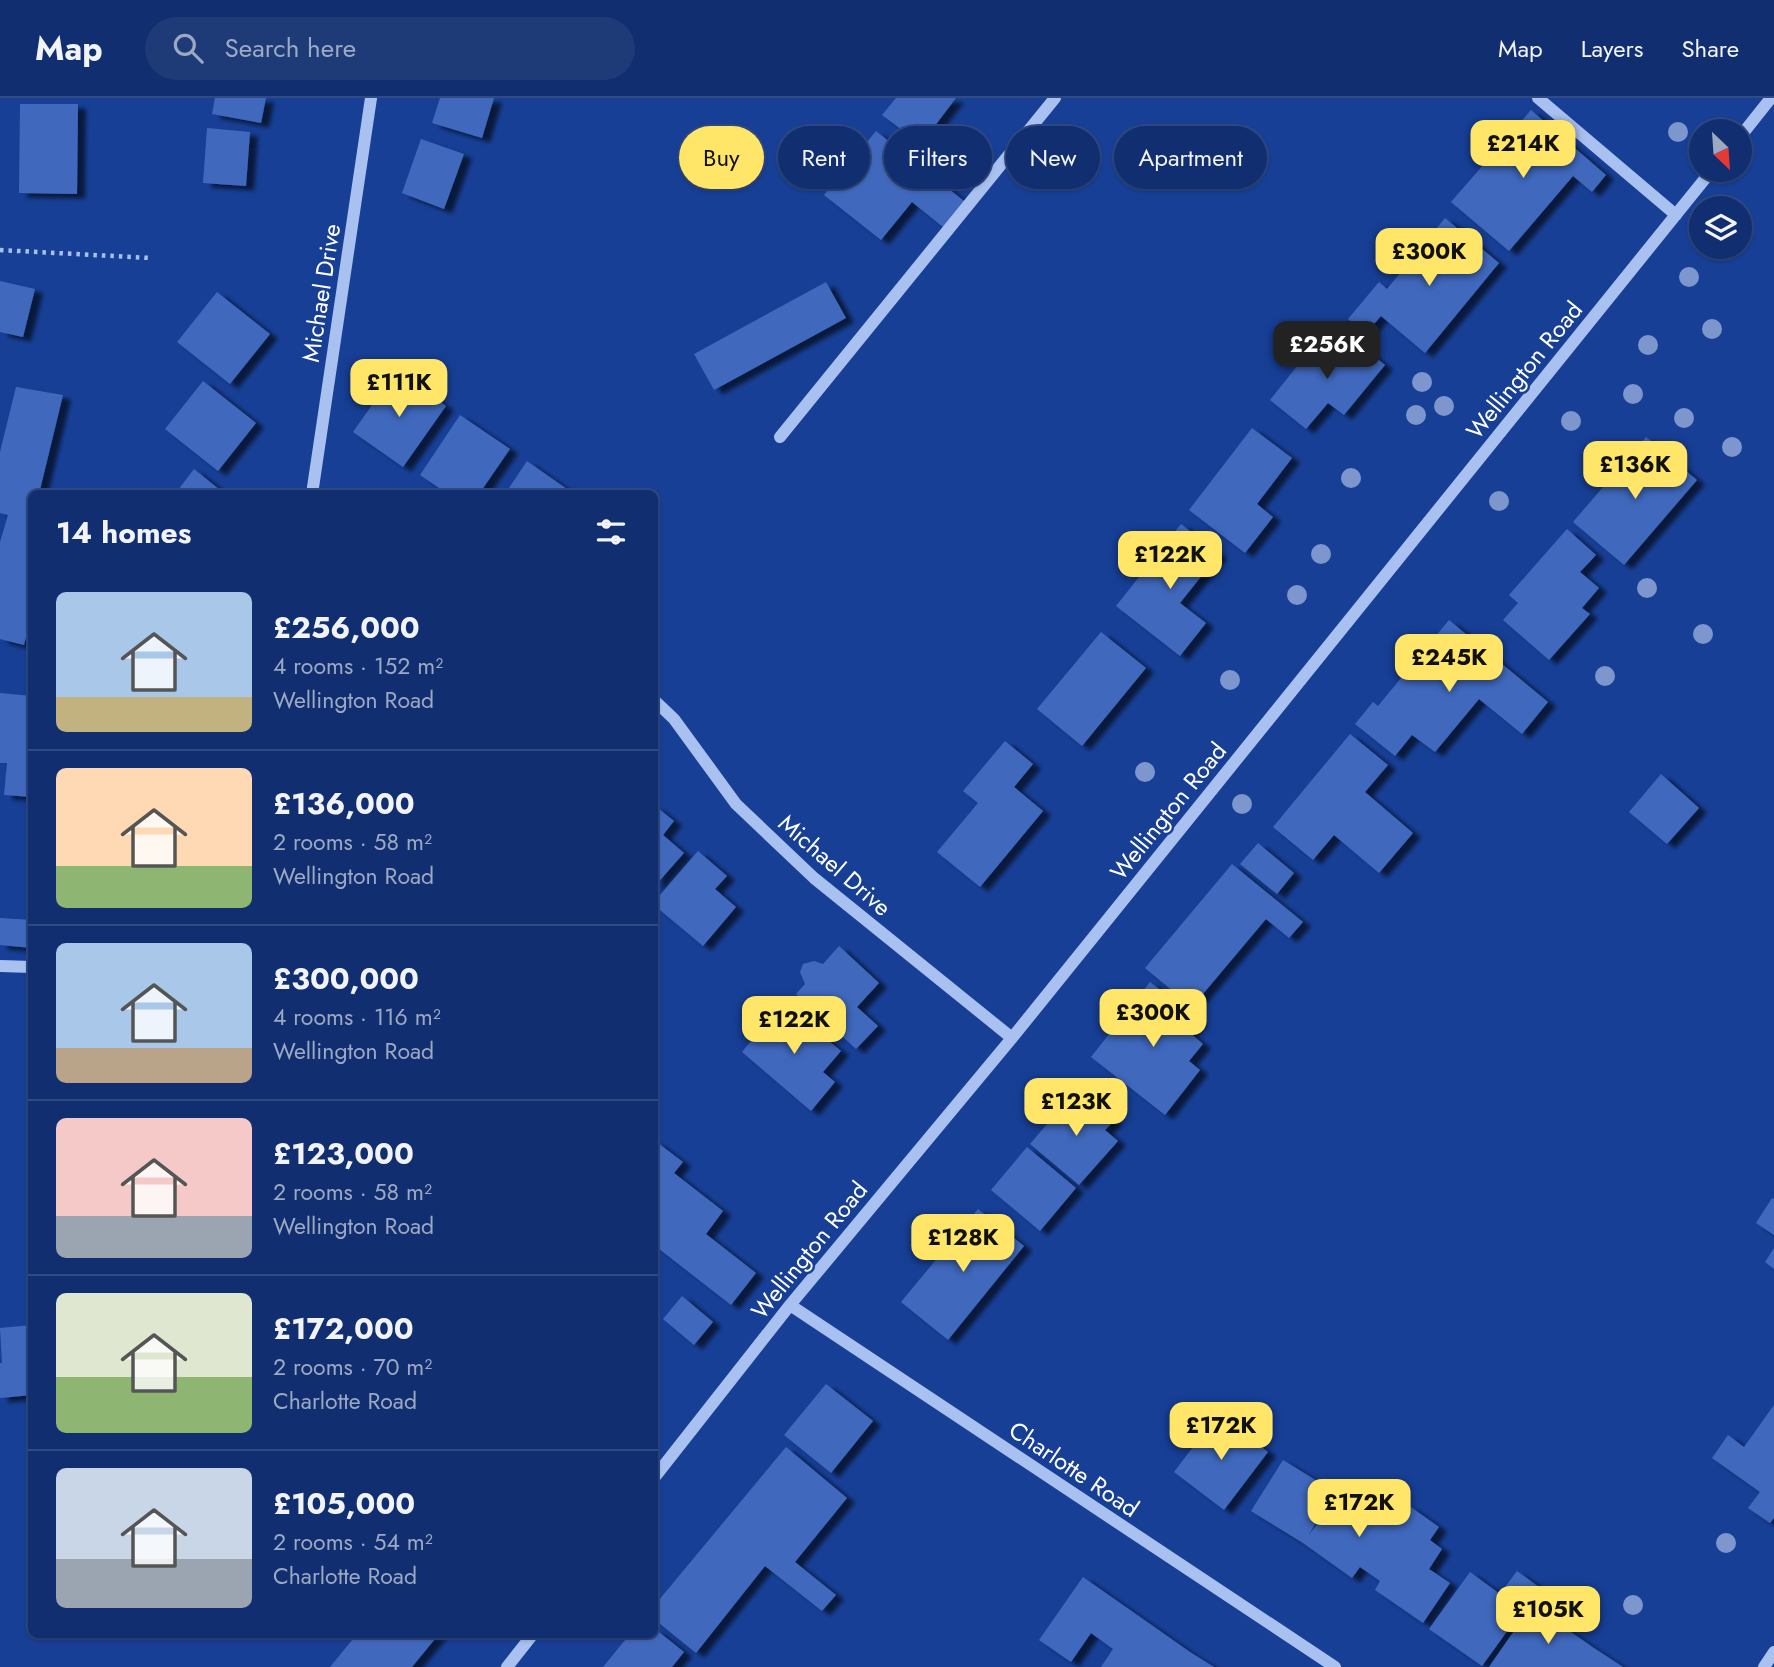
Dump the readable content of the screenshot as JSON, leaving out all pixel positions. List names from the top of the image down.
{
  "streets": {
    "street": ["Michael Drive", "Wellington Road", "Charlotte Road"]
  },
  "crossings": [
    ["Michael Drive", "Wellington Road"],
    ["Wellington Road", "Charlotte Road"]
  ],
  "north": "bottom right",
  "page": {
    "header": "Map",
    "search": "Search here",
    "nav": ["Map", "Layers", "Share"],
    "price": [
      "£214K",
      "£300K",
      "£256K",
      "£111K",
      "£136K",
      "£122K",
      "£245K",
      "£300K",
      "£122K",
      "£123K",
      "£128K",
      "£172K",
      "£172K",
      "£105K"
    ],
    "chip": [
      "Buy",
      "Rent",
      "Filters",
      "New",
      "Apartment"
    ],
    "heading": "14 homes",
    "list": [
      {
        "name": "£256,000",
        "note": "4 rooms · 152 m² · Wellington Road"
      },
      {
        "name": "£136,000",
        "note": "2 rooms · 58 m² · Wellington Road"
      },
      {
        "name": "£300,000",
        "note": "4 rooms · 116 m² · Wellington Road"
      },
      {
        "name": "£123,000",
        "note": "2 rooms · 58 m² · Wellington Road"
      },
      {
        "name": "£172,000",
        "note": "2 rooms · 70 m² · Charlotte Road"
      },
      {
        "name": "£105,000",
        "note": "2 rooms · 54 m² · Charlotte Road"
      }
    ]
  }
}
